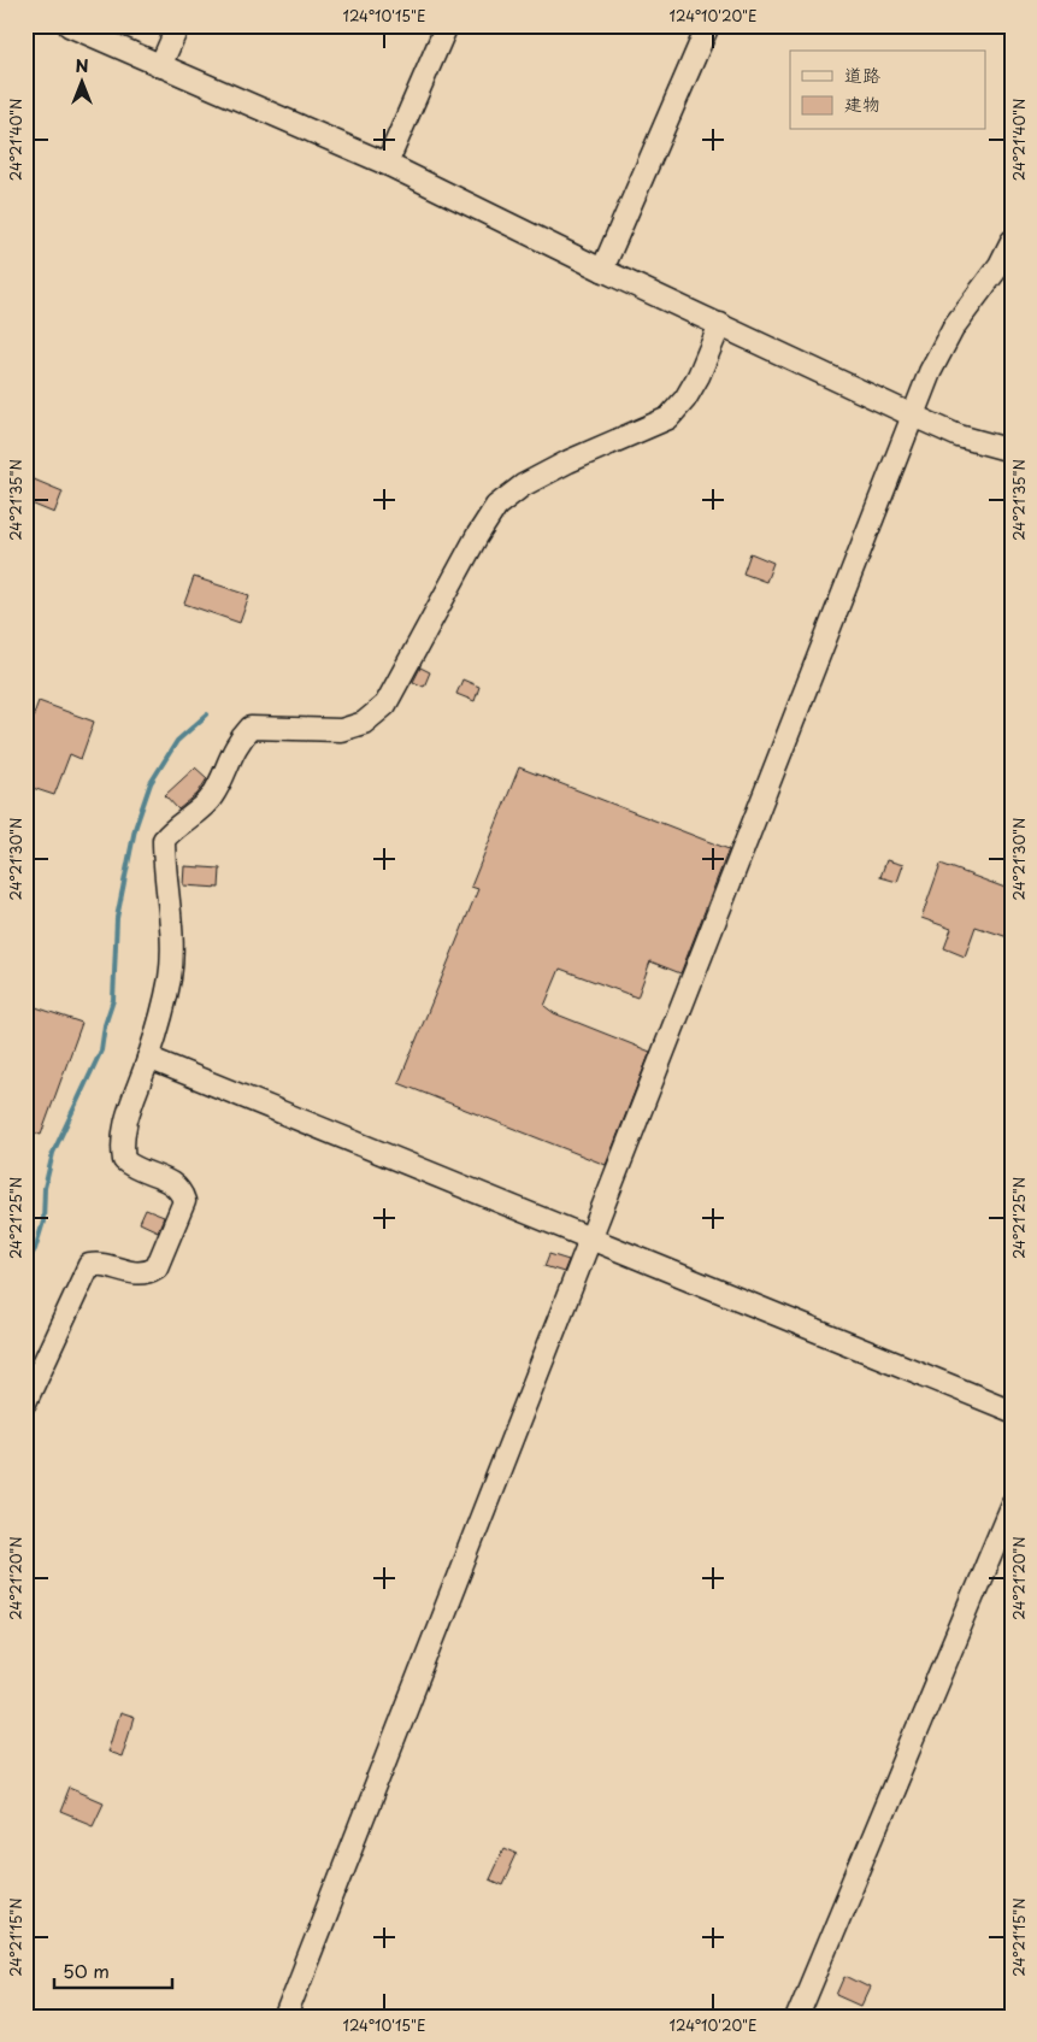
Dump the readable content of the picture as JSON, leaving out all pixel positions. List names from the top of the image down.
{
  "legend": ["道路", "建物"],
  "scale_bar": "50 m",
  "north": "top",
  "coordinates": [
    "124°10'15\"E",
    "124°10'20\"E",
    "24°21'40\"N",
    "24°21'35\"N",
    "24°21'30\"N",
    "24°21'25\"N",
    "24°21'20\"N",
    "24°21'15\"N"
  ]
}
